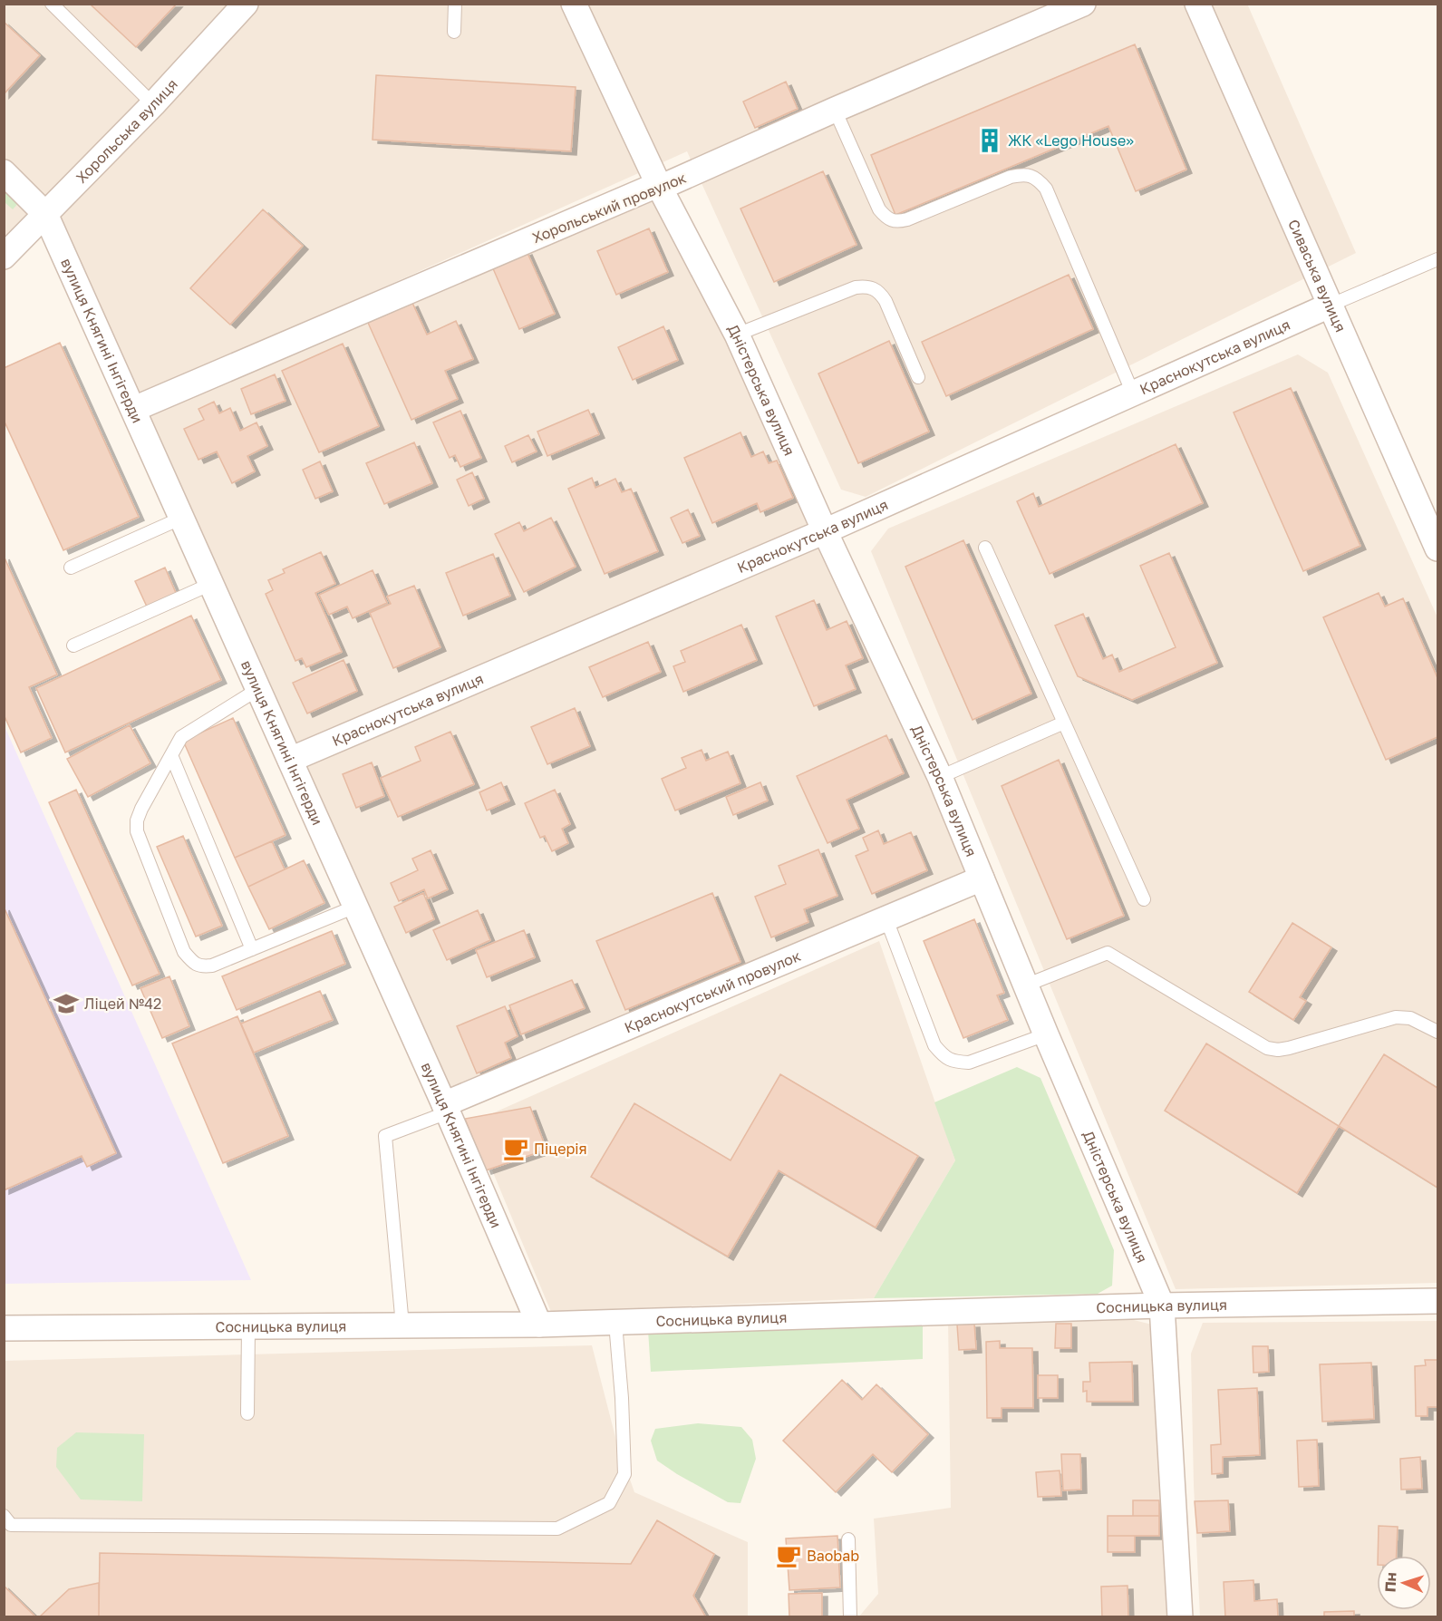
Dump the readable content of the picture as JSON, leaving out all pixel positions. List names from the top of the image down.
{
  "streets": {
    "street": [
      "Хорольська вулиця",
      "Хорольський провулок",
      "Сиваська вулиця",
      "вулиця Княгині Інгігерди",
      "Краснокутська вулиця",
      "Дністерська вулиця",
      "Краснокутський провулок",
      "Сосницька вулиця"
    ]
  },
  "crossings": [
    ["Хорольська вулиця", "вулиця Княгині Інгігерди"],
    ["Хорольський провулок", "вулиця Княгині Інгігерди"],
    ["Хорольський провулок", "Дністерська вулиця"],
    ["Сиваська вулиця", "Краснокутська вулиця"],
    ["вулиця Княгині Інгігерди", "Краснокутська вулиця"],
    ["вулиця Княгині Інгігерди", "Краснокутський провулок"],
    ["вулиця Княгині Інгігерди", "Сосницька вулиця"],
    ["Краснокутська вулиця", "Дністерська вулиця"],
    ["Дністерська вулиця", "Краснокутський провулок"],
    ["Дністерська вулиця", "Сосницька вулиця"]
  ],
  "places": {
    "building": ["ЖК «Lego House»"],
    "school or university": ["Ліцей №42"],
    "cafe": ["Піцерія", "Baobab"]
  },
  "north": "left"
}
